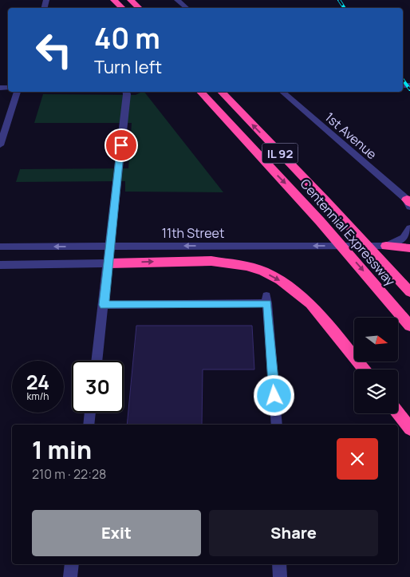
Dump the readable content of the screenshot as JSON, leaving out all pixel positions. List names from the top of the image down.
{
  "streets": {
    "highway": ["IL 92", "Centennial Expressway"],
    "street": ["1st Avenue", "11th Street"]
  },
  "one_way": ["11th Street"],
  "north": "right",
  "page": {
    "turn": ["40 m", "Turn left"],
    "speed": "24 km/h",
    "limit": "30",
    "heading": ["1 min", "210 m · 22:28"],
    "buttons": ["Exit", "Share"]
  }
}
